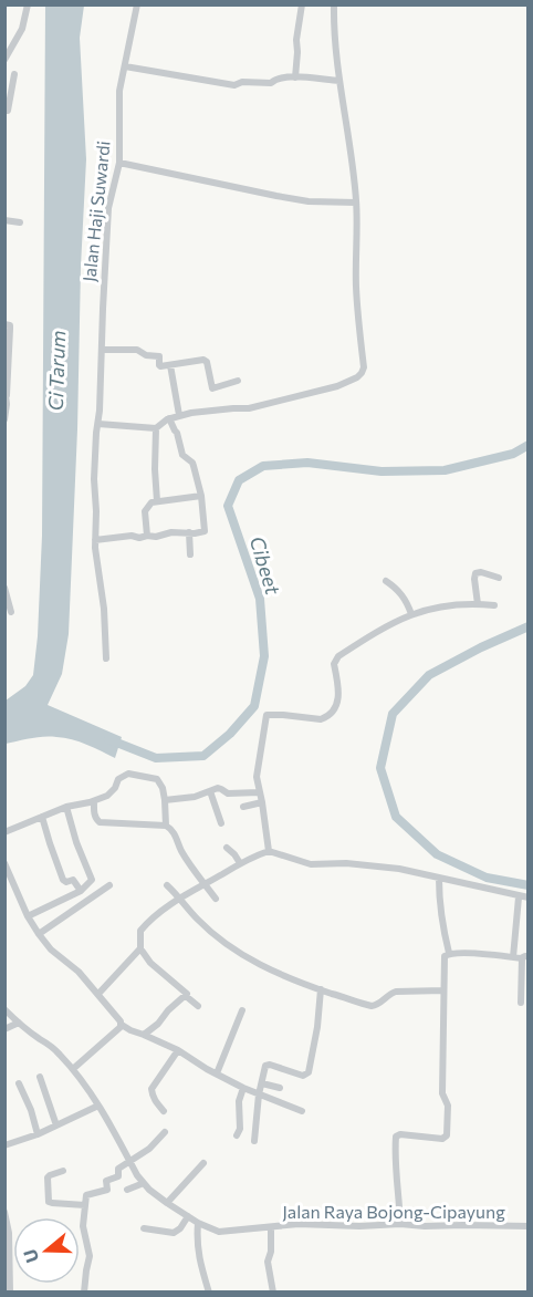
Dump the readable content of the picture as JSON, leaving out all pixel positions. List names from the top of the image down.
{
  "streets": {
    "street": ["Jalan Haji Suwardi", "Jalan Raya Bojong-Cipayung"]
  },
  "water": ["Ci Tarum", "Cibeet"],
  "north": "left"
}
